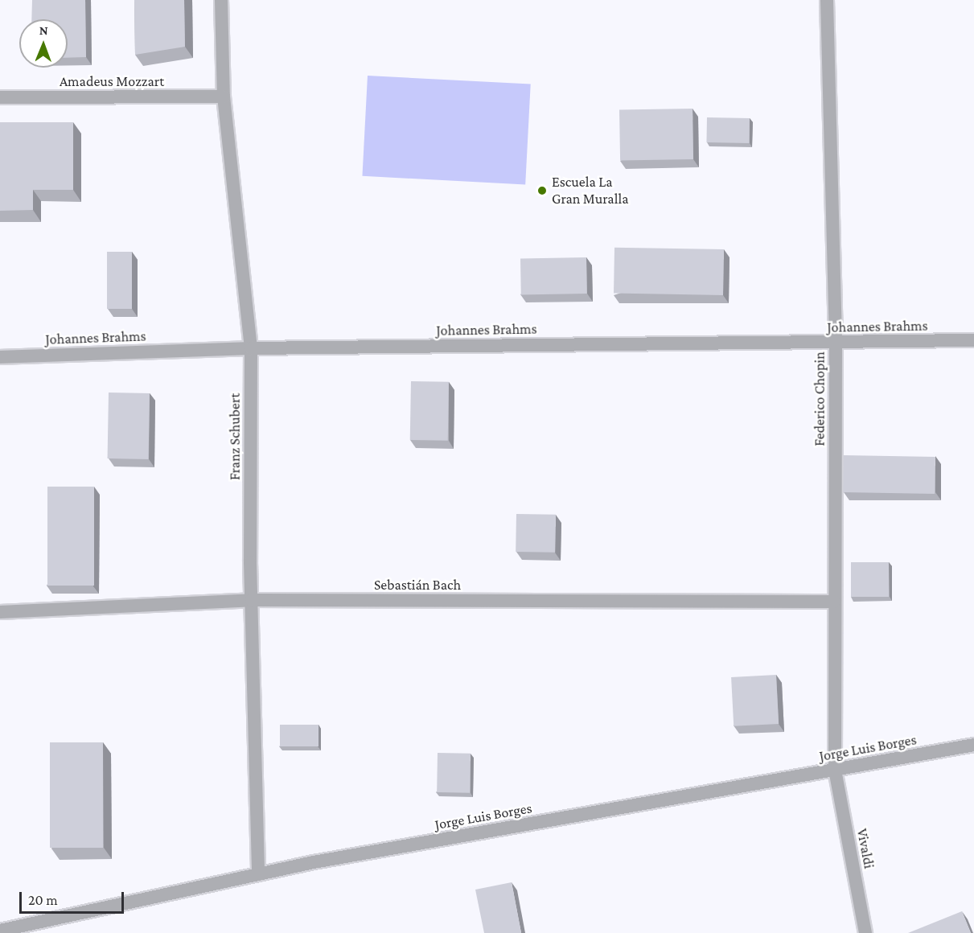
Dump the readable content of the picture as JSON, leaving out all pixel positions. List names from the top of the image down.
{
  "streets": {
    "street": [
      "Amadeus Mozzart",
      "Johannes Brahms",
      "Federico Chopin",
      "Franz Schubert",
      "Sebastián Bach",
      "Jorge Luis Borges",
      "Vivaldi"
    ]
  },
  "crossings": [
    ["Amadeus Mozzart", "Franz Schubert"],
    ["Johannes Brahms", "Federico Chopin"],
    ["Johannes Brahms", "Franz Schubert"],
    ["Federico Chopin", "Sebastián Bach"],
    ["Federico Chopin", "Jorge Luis Borges"],
    ["Federico Chopin", "Vivaldi"],
    ["Franz Schubert", "Sebastián Bach"],
    ["Franz Schubert", "Jorge Luis Borges"],
    ["Jorge Luis Borges", "Vivaldi"]
  ],
  "places": ["Escuela La Gran Muralla"],
  "scale_bar": "20 m",
  "north": "top"
}
